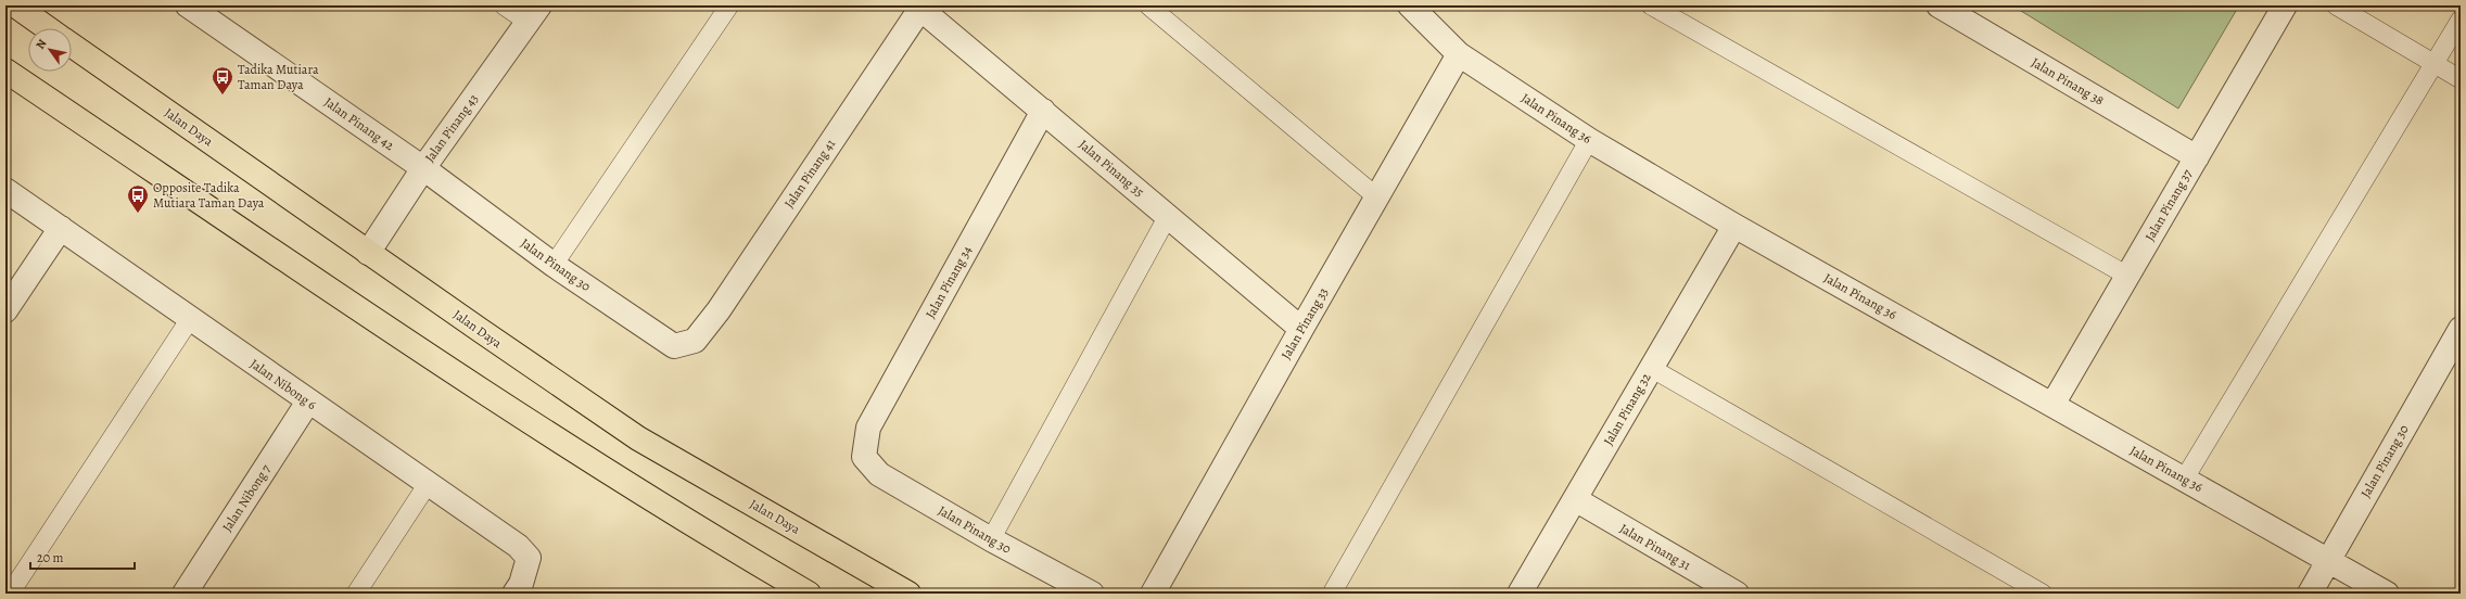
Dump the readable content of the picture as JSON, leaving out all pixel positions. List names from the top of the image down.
{
  "streets": {
    "main road": ["Jalan Daya"],
    "street": [
      "Jalan Pinang 38",
      "Jalan Pinang 36",
      "Jalan Pinang 42",
      "Jalan Pinang 43",
      "Jalan Pinang 35",
      "Jalan Pinang 41",
      "Jalan Pinang 37",
      "Jalan Pinang 30",
      "Jalan Pinang 34",
      "Jalan Pinang 33",
      "Jalan Nibong 6",
      "Jalan Pinang 32",
      "Jalan Nibong 7",
      "Jalan Pinang 31"
    ]
  },
  "crossings": [
    ["Jalan Pinang 38", "Jalan Pinang 37"],
    ["Jalan Pinang 36", "Jalan Pinang 37"],
    ["Jalan Pinang 36", "Jalan Pinang 30"],
    ["Jalan Pinang 36", "Jalan Pinang 33"],
    ["Jalan Pinang 36", "Jalan Pinang 32"],
    ["Jalan Pinang 42", "Jalan Pinang 43"],
    ["Jalan Pinang 42", "Jalan Pinang 30"],
    ["Jalan Daya", "Jalan Pinang 43"],
    ["Jalan Pinang 43", "Jalan Pinang 30"],
    ["Jalan Pinang 35", "Jalan Pinang 41"],
    ["Jalan Pinang 35", "Jalan Pinang 34"],
    ["Jalan Pinang 35", "Jalan Pinang 33"],
    ["Jalan Pinang 41", "Jalan Pinang 30"],
    ["Jalan Pinang 30", "Jalan Pinang 34"],
    ["Jalan Nibong 6", "Jalan Nibong 7"],
    ["Jalan Pinang 32", "Jalan Pinang 31"]
  ],
  "places": {
    "bus stop": ["Tadika Mutiara Taman Daya", "Opposite Tadika Mutiara Taman Daya"]
  },
  "scale_bar": "20 m",
  "north": "top left"
}
